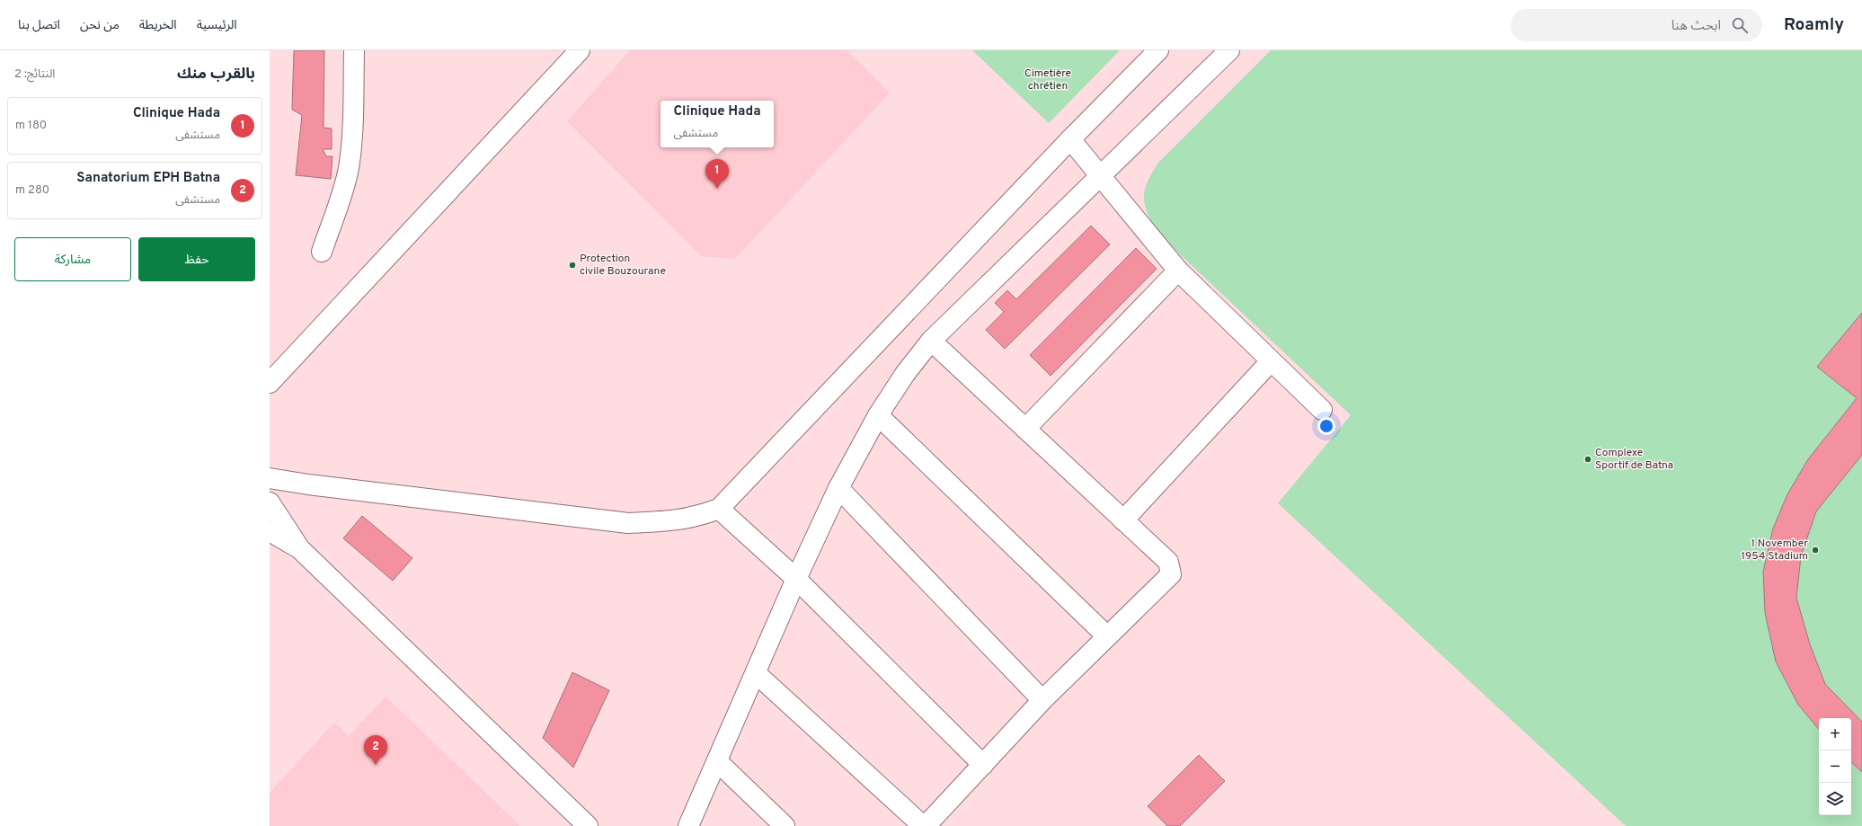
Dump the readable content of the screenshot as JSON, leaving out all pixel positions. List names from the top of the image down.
{
  "parks": ["Cimetière chrétien"],
  "places": ["Protection civile Bouzourane", "Complexe Sportif de Batna", "1 November 1954 Stadium"],
  "page": {
    "header": "Roamly",
    "search": "ابحث هنا",
    "nav": [
      "الرئيسية",
      "الخريطة",
      "من نحن",
      "اتصل بنا"
    ],
    "heading": ["بالقرب منك", "النتائج: 2"],
    "list": [
      {
        "mark": "1",
        "name": "Clinique Hada",
        "note": "مستشفى",
        "value": "180 m"
      },
      {
        "mark": "2",
        "name": "Sanatorium EPH Batna",
        "note": "مستشفى",
        "value": "280 m"
      }
    ],
    "popup": ["Clinique Hada", "مستشفى"],
    "pins": ["1", "2"],
    "buttons": ["حفظ", "مشاركة"],
    "map_buttons": ["+", "−"]
  }
}
